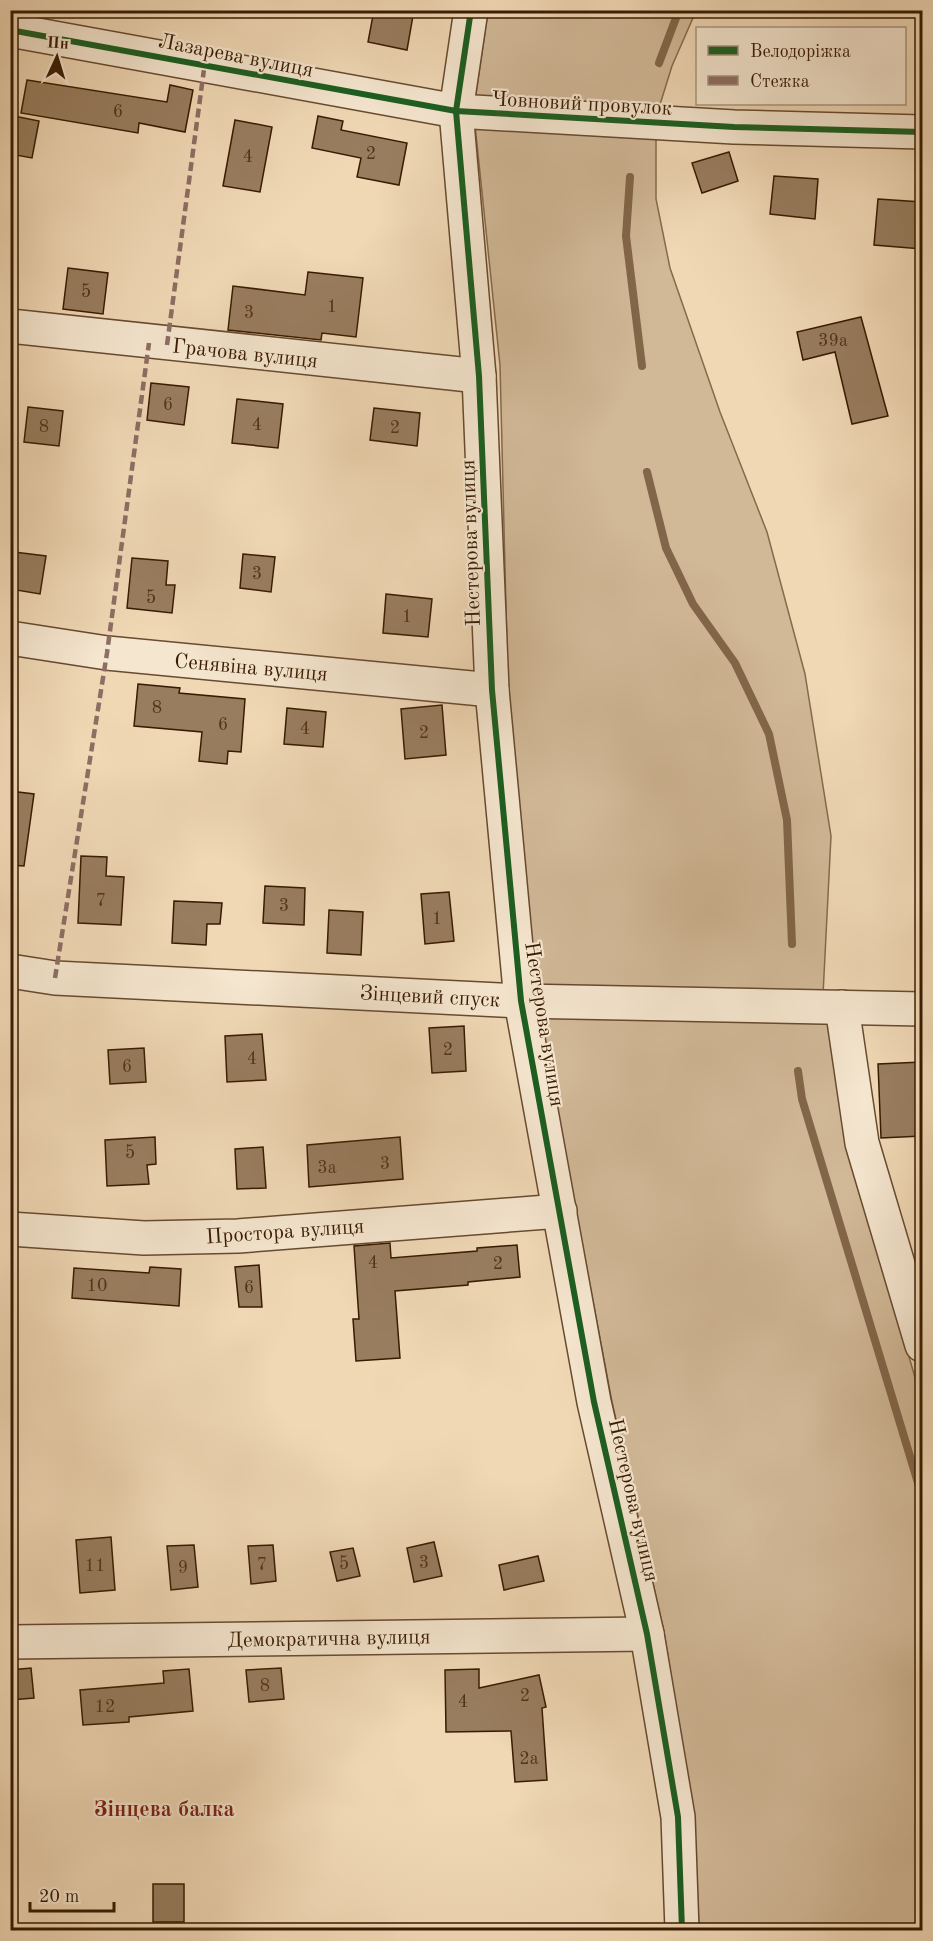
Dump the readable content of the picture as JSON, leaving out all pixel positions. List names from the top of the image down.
{
  "streets": {
    "street": [
      "Лазарева вулиця",
      "Човновий провулок",
      "Грачова вулиця",
      "Нестерова вулиця",
      "Сенявіна вулиця",
      "Зінцевий спуск",
      "Простора вулиця",
      "Демократична вулиця"
    ]
  },
  "crossings": [
    ["Лазарева вулиця", "Човновий провулок"],
    ["Лазарева вулиця", "Нестерова вулиця"],
    ["Човновий провулок", "Нестерова вулиця"],
    ["Грачова вулиця", "Нестерова вулиця"],
    ["Нестерова вулиця", "Сенявіна вулиця"],
    ["Нестерова вулиця", "Зінцевий спуск"],
    ["Нестерова вулиця", "Простора вулиця"],
    ["Нестерова вулиця", "Демократична вулиця"]
  ],
  "districts": ["Зінцева балка"],
  "house_numbers": [
    "6",
    "2",
    "4",
    "5",
    "1",
    "3",
    "39а",
    "6",
    "4",
    "8",
    "2",
    "3",
    "5",
    "1",
    "8",
    "6",
    "4",
    "2",
    "7",
    "3",
    "1",
    "2",
    "4",
    "6",
    "5",
    "3",
    "3а",
    "4",
    "2",
    "10",
    "6",
    "3",
    "5",
    "7",
    "11",
    "9",
    "8",
    "2",
    "4",
    "12",
    "2а"
  ],
  "legend": ["Велодоріжка", "Стежка"],
  "scale_bar": "20 m",
  "north": "top"
}
